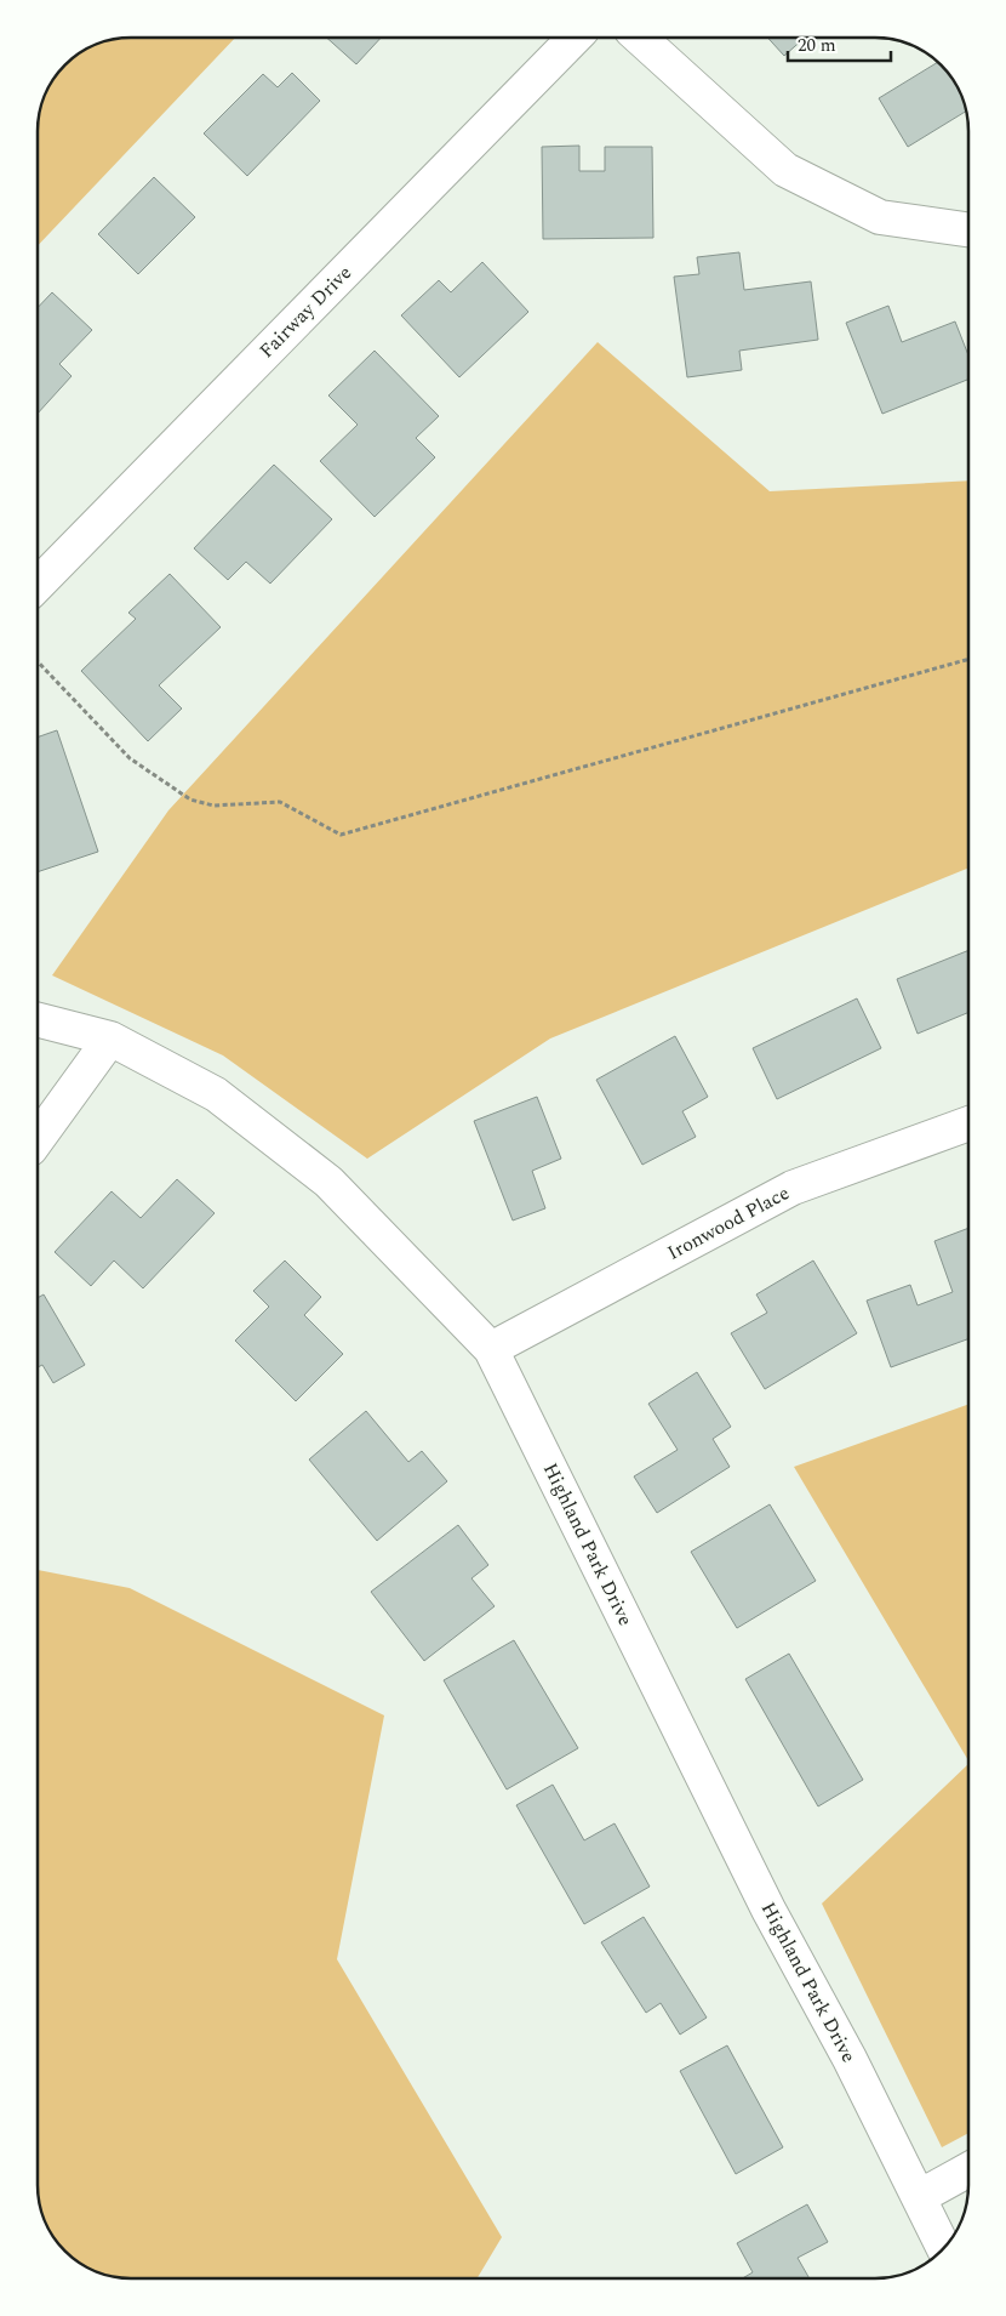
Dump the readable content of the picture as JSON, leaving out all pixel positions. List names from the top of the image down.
{
  "streets": {
    "street": ["Fairway Drive", "Ironwood Place", "Highland Park Drive"]
  },
  "crossings": [
    ["Ironwood Place", "Highland Park Drive"]
  ],
  "scale_bar": "20 m"
}
